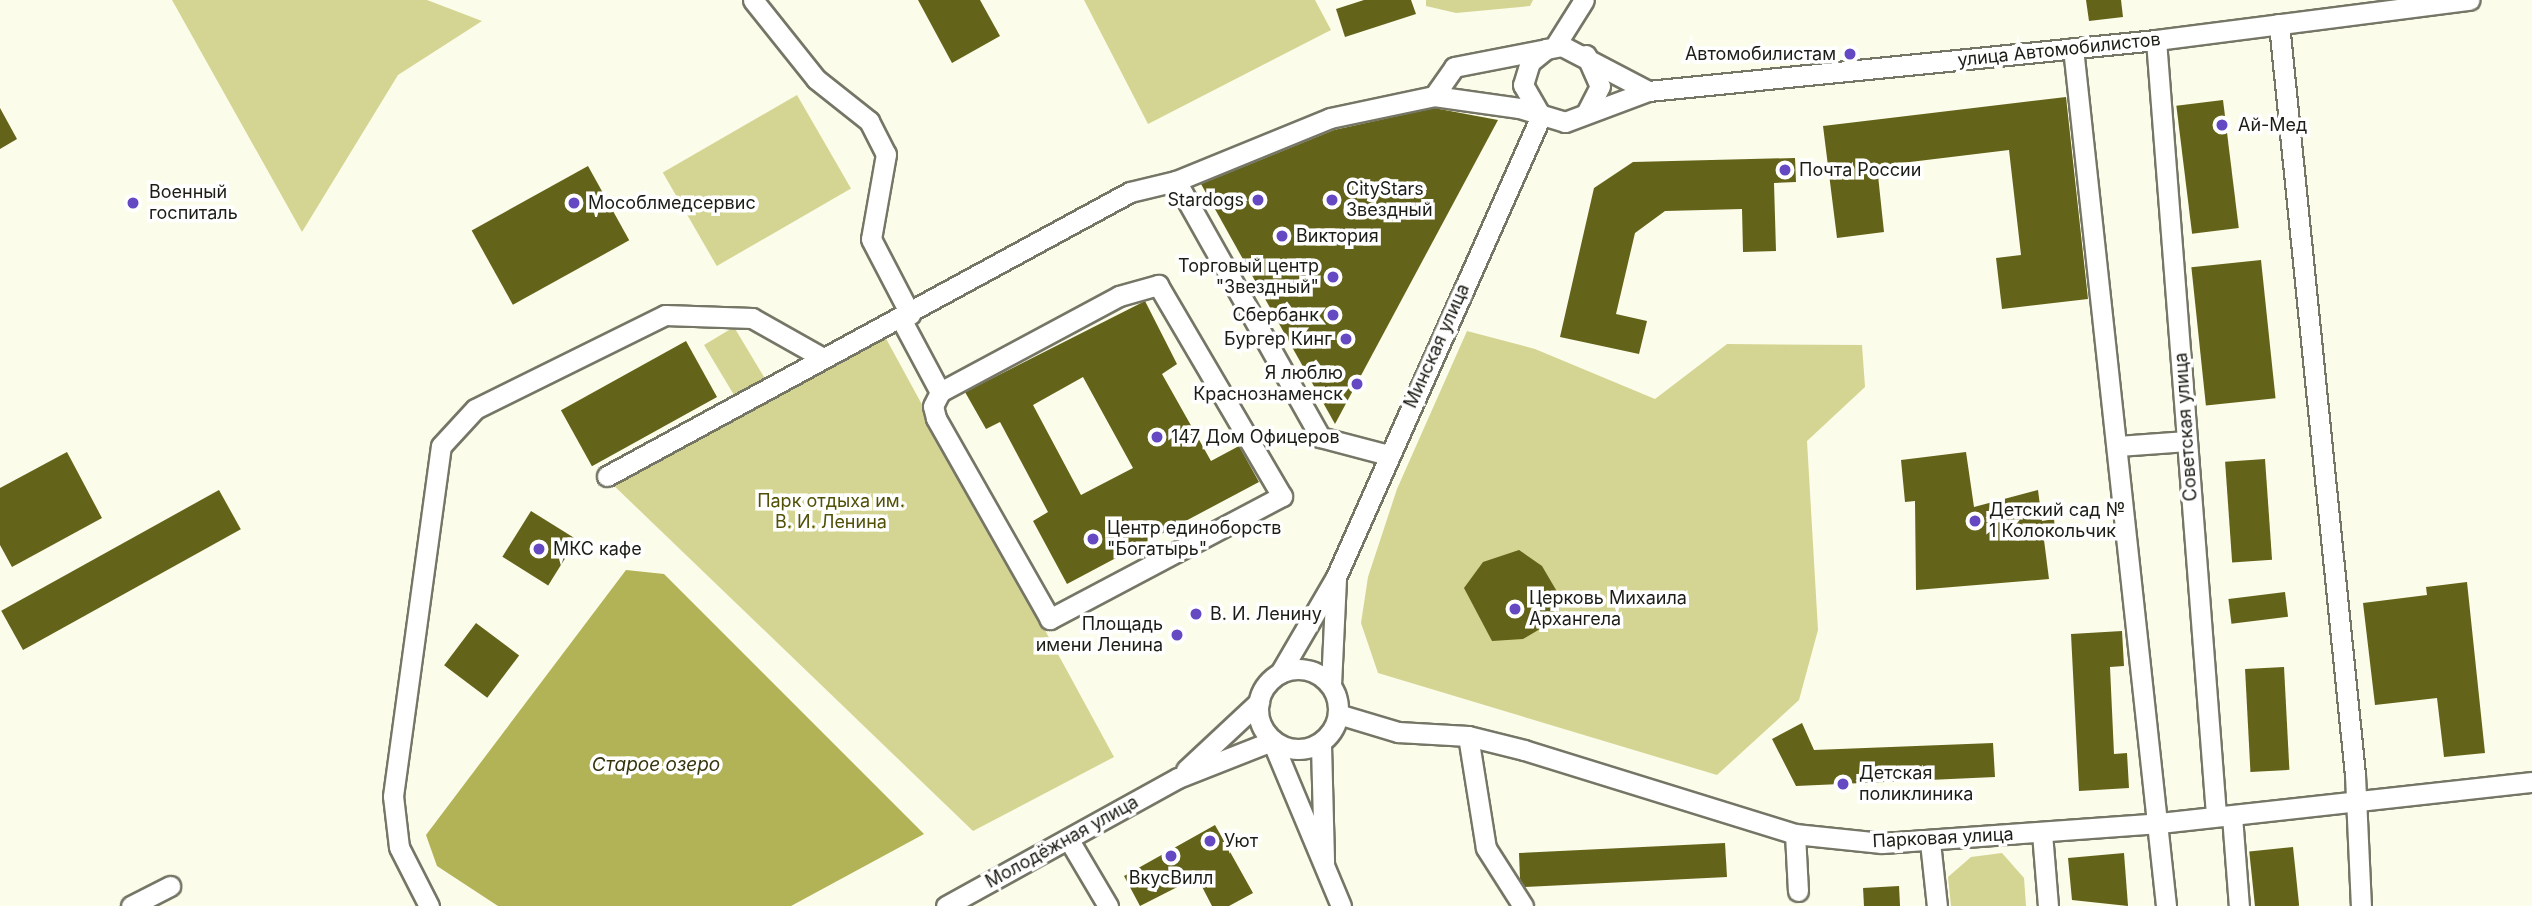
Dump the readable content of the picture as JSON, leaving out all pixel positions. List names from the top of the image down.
{
  "streets": {
    "street": [
      "улица Автомобилистов",
      "Минская улица",
      "Советская улица",
      "Парковая улица",
      "Молодёжная улица"
    ]
  },
  "crossings": [
    ["улица Автомобилистов", "Минская улица"],
    ["улица Автомобилистов", "Советская улица"],
    ["Минская улица", "Парковая улица"],
    ["Минская улица", "Молодёжная улица"],
    ["Советская улица", "Парковая улица"],
    ["Парковая улица", "Молодёжная улица"]
  ],
  "water": ["Старое озеро"],
  "parks": ["Парк отдыха им. В. И. Ленина"],
  "places": [
    "Автомобилистам",
    "Ай-Мед",
    "Почта России",
    "Stardogs",
    "CityStars Звездный",
    "Военный госпиталь",
    "Мособлмедсервис",
    "Виктория",
    "Торговый центр \"Звездный\"",
    "Сбербанк",
    "Бургер Кинг",
    "Я люблю Краснознаменск",
    "147 Дом Офицеров",
    "Детский сад № 1 Колокольчик",
    "Центр единоборств \"Богатырь\"",
    "МКС кафе",
    "Церковь Михаила Архангела",
    "В. И. Ленину",
    "Площадь имени Ленина",
    "Детская поликлиника",
    "Уют",
    "ВкусВилл"
  ]
}
